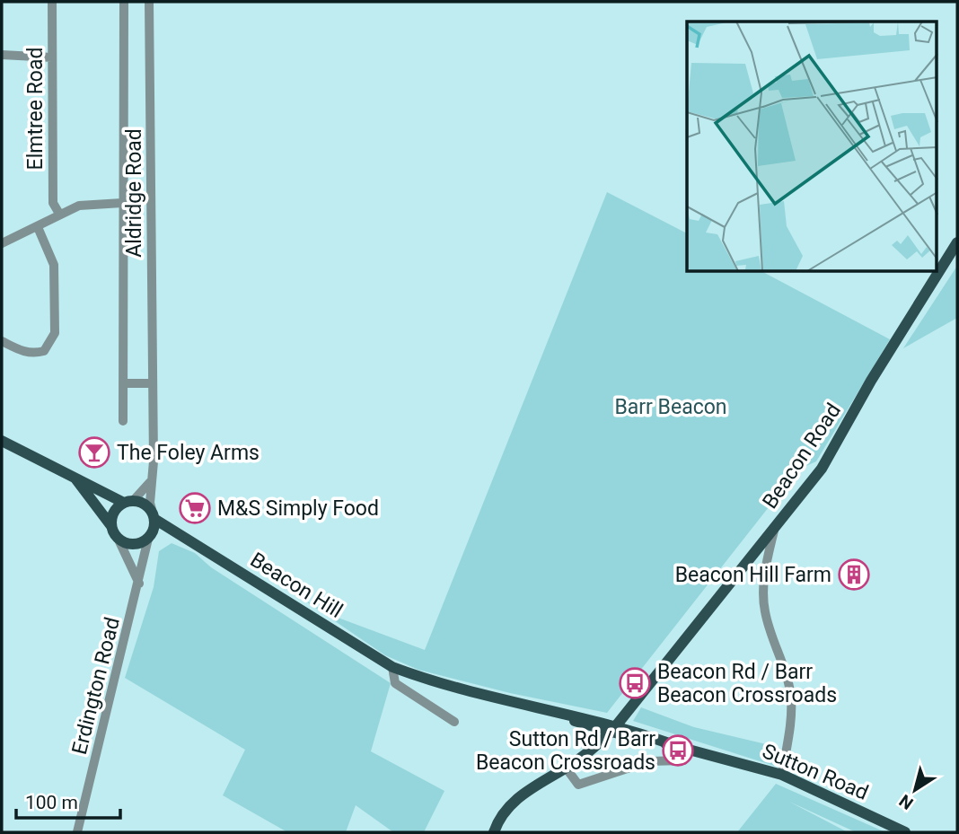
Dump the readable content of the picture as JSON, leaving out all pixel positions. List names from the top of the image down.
{
  "streets": {
    "main road": ["Beacon Road", "Beacon Hill", "Sutton Road"],
    "street": ["Elmtree Road", "Aldridge Road", "Erdington Road"]
  },
  "crossings": [
    ["Aldridge Road", "Beacon Hill"],
    ["Aldridge Road", "Erdington Road"],
    ["Beacon Road", "Beacon Hill"],
    ["Beacon Road", "Sutton Road"],
    ["Beacon Hill", "Erdington Road"],
    ["Beacon Hill", "Sutton Road"]
  ],
  "parks": ["Barr Beacon"],
  "places": {
    "bar": ["The Foley Arms"],
    "supermarket": ["M&S Simply Food"],
    "building": ["Beacon Hill Farm"],
    "bus stop": ["Beacon Rd / Barr Beacon Crossroads", "Sutton Rd / Barr Beacon Crossroads"]
  },
  "scale_bar": "100 m",
  "north": "bottom left"
}
